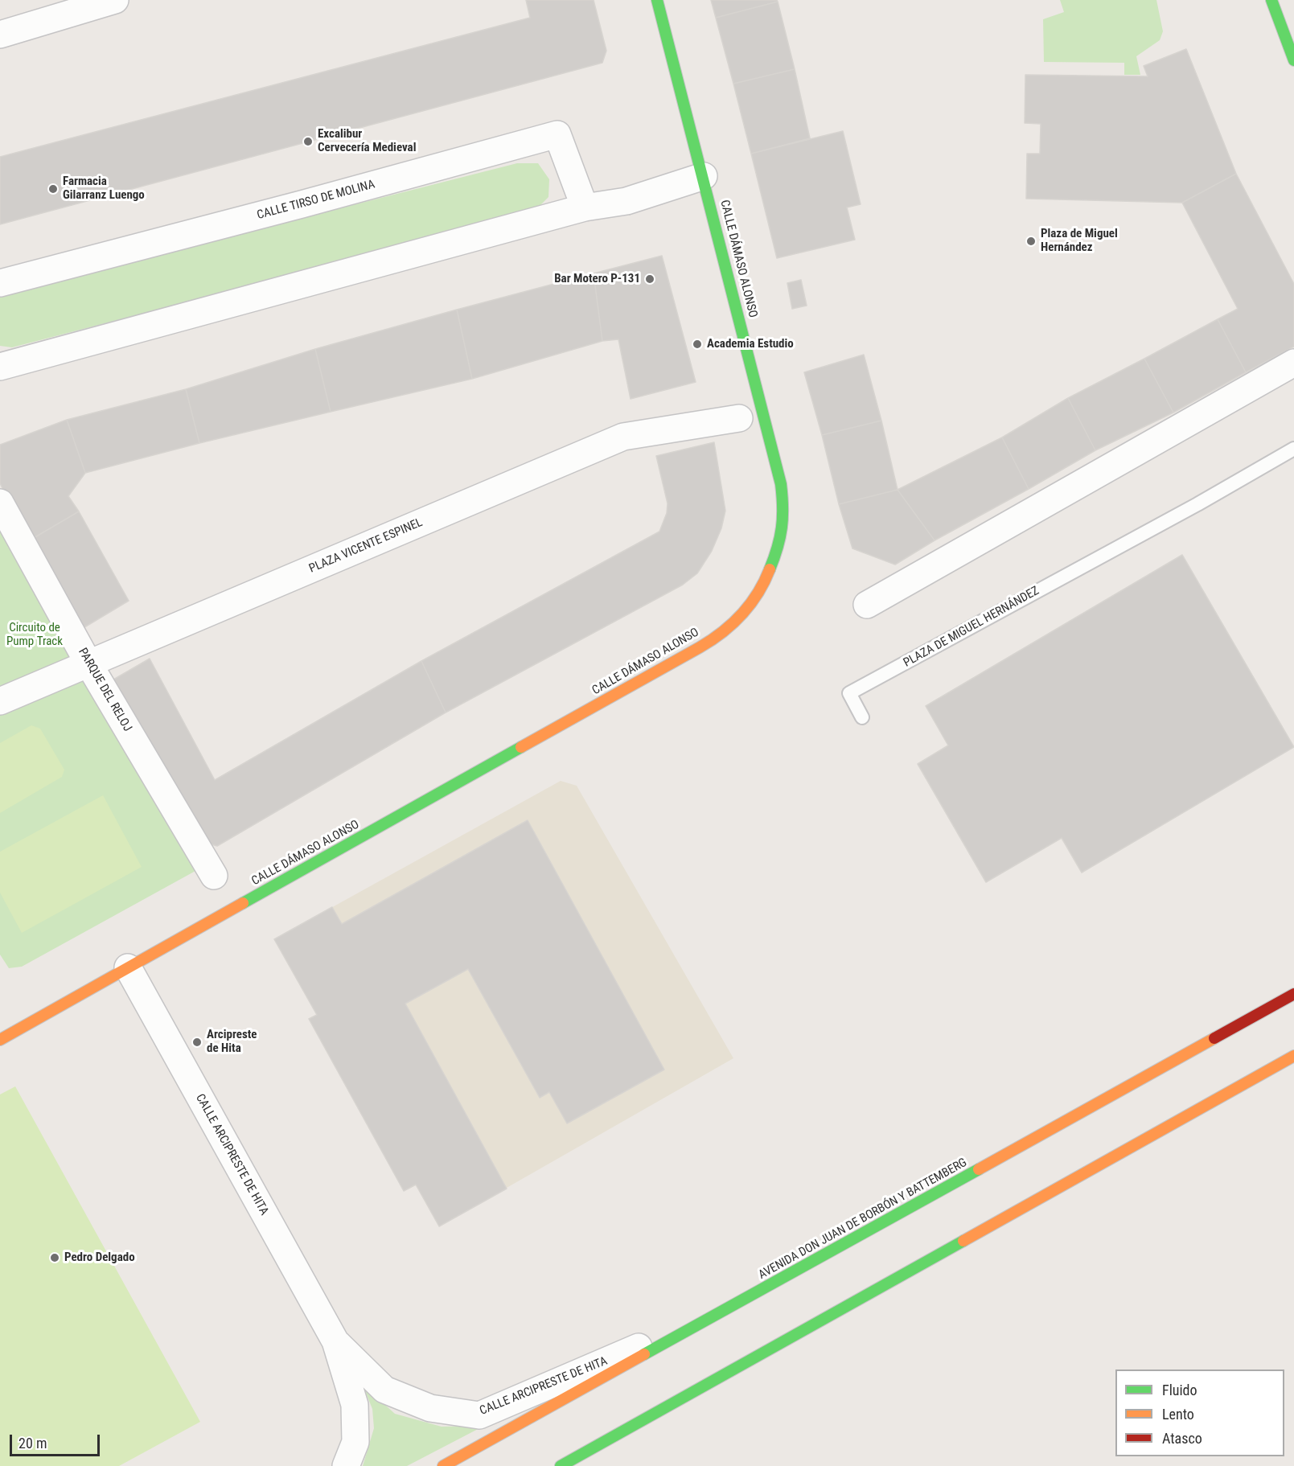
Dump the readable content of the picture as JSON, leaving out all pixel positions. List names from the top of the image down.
{
  "streets": {
    "main road": ["CALLE DÁMASO ALONSO", "AVENIDA DON JUAN DE BORBÓN Y BATTEMBERG"],
    "street": [
      "CALLE TIRSO DE MOLINA",
      "PLAZA VICENTE ESPINEL",
      "PARQUE DEL RELOJ",
      "CALLE ARCIPRESTE DE HITA"
    ],
    "lane": ["PLAZA DE MIGUEL HERNÁNDEZ"]
  },
  "crossings": [
    ["CALLE DÁMASO ALONSO", "CALLE ARCIPRESTE DE HITA"],
    ["PLAZA VICENTE ESPINEL", "PARQUE DEL RELOJ"],
    ["CALLE ARCIPRESTE DE HITA", "AVENIDA DON JUAN DE BORBÓN Y BATTEMBERG"]
  ],
  "parks": ["Circuito de Pump Track"],
  "places": [
    "Excalibur Cervecería Medieval",
    "Farmacia Gilarranz Luengo",
    "Plaza de Miguel Hernández",
    "Bar Motero P-131",
    "Academia Estudio",
    "Arcipreste de Hita",
    "Pedro Delgado"
  ],
  "legend": ["Fluido", "Lento", "Atasco"],
  "scale_bar": "20 m"
}
